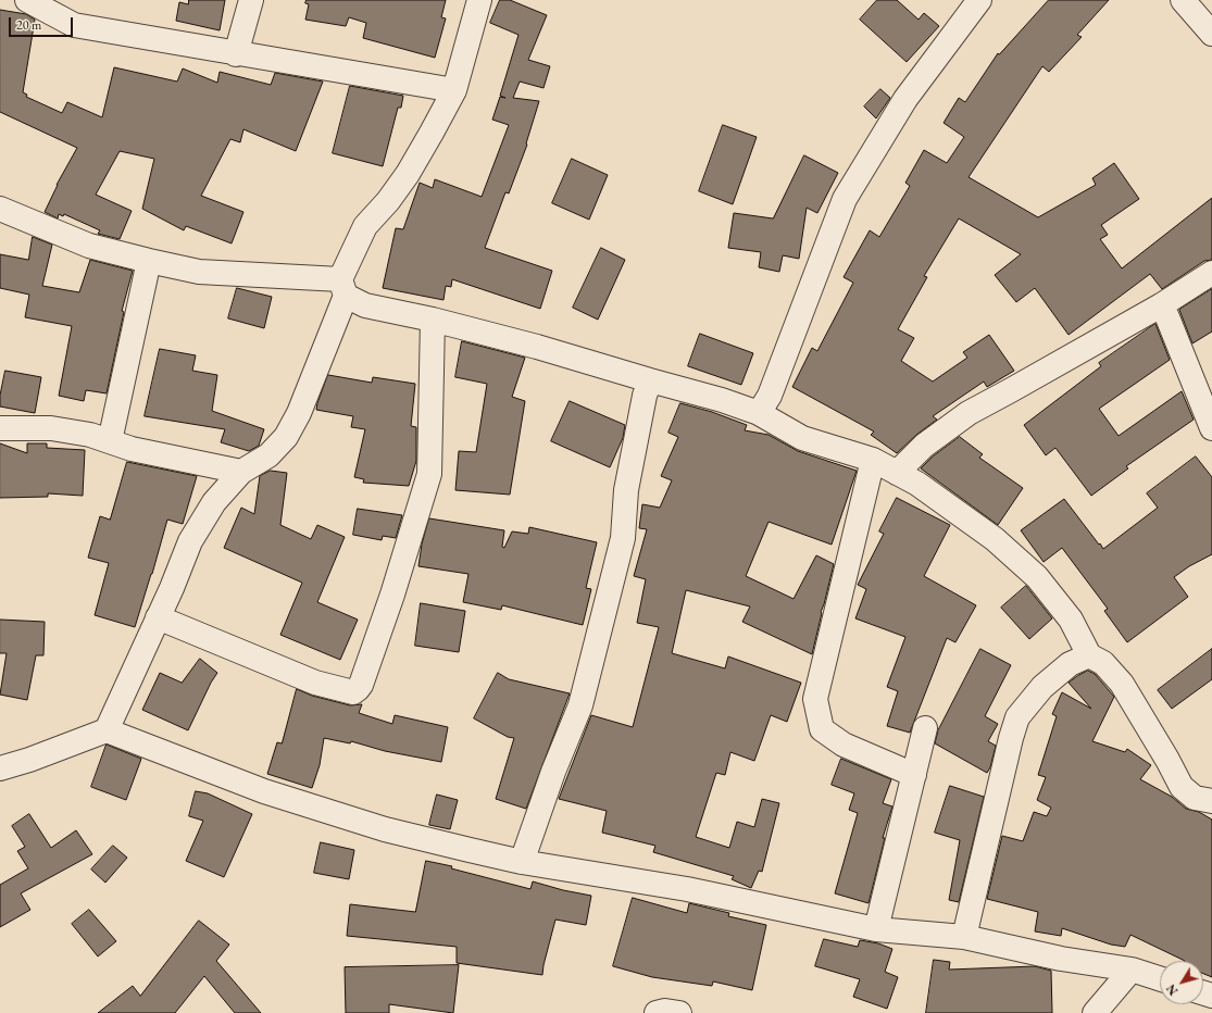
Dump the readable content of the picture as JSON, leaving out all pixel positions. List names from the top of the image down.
{
  "scale_bar": "20 m",
  "north": "bottom left"
}
